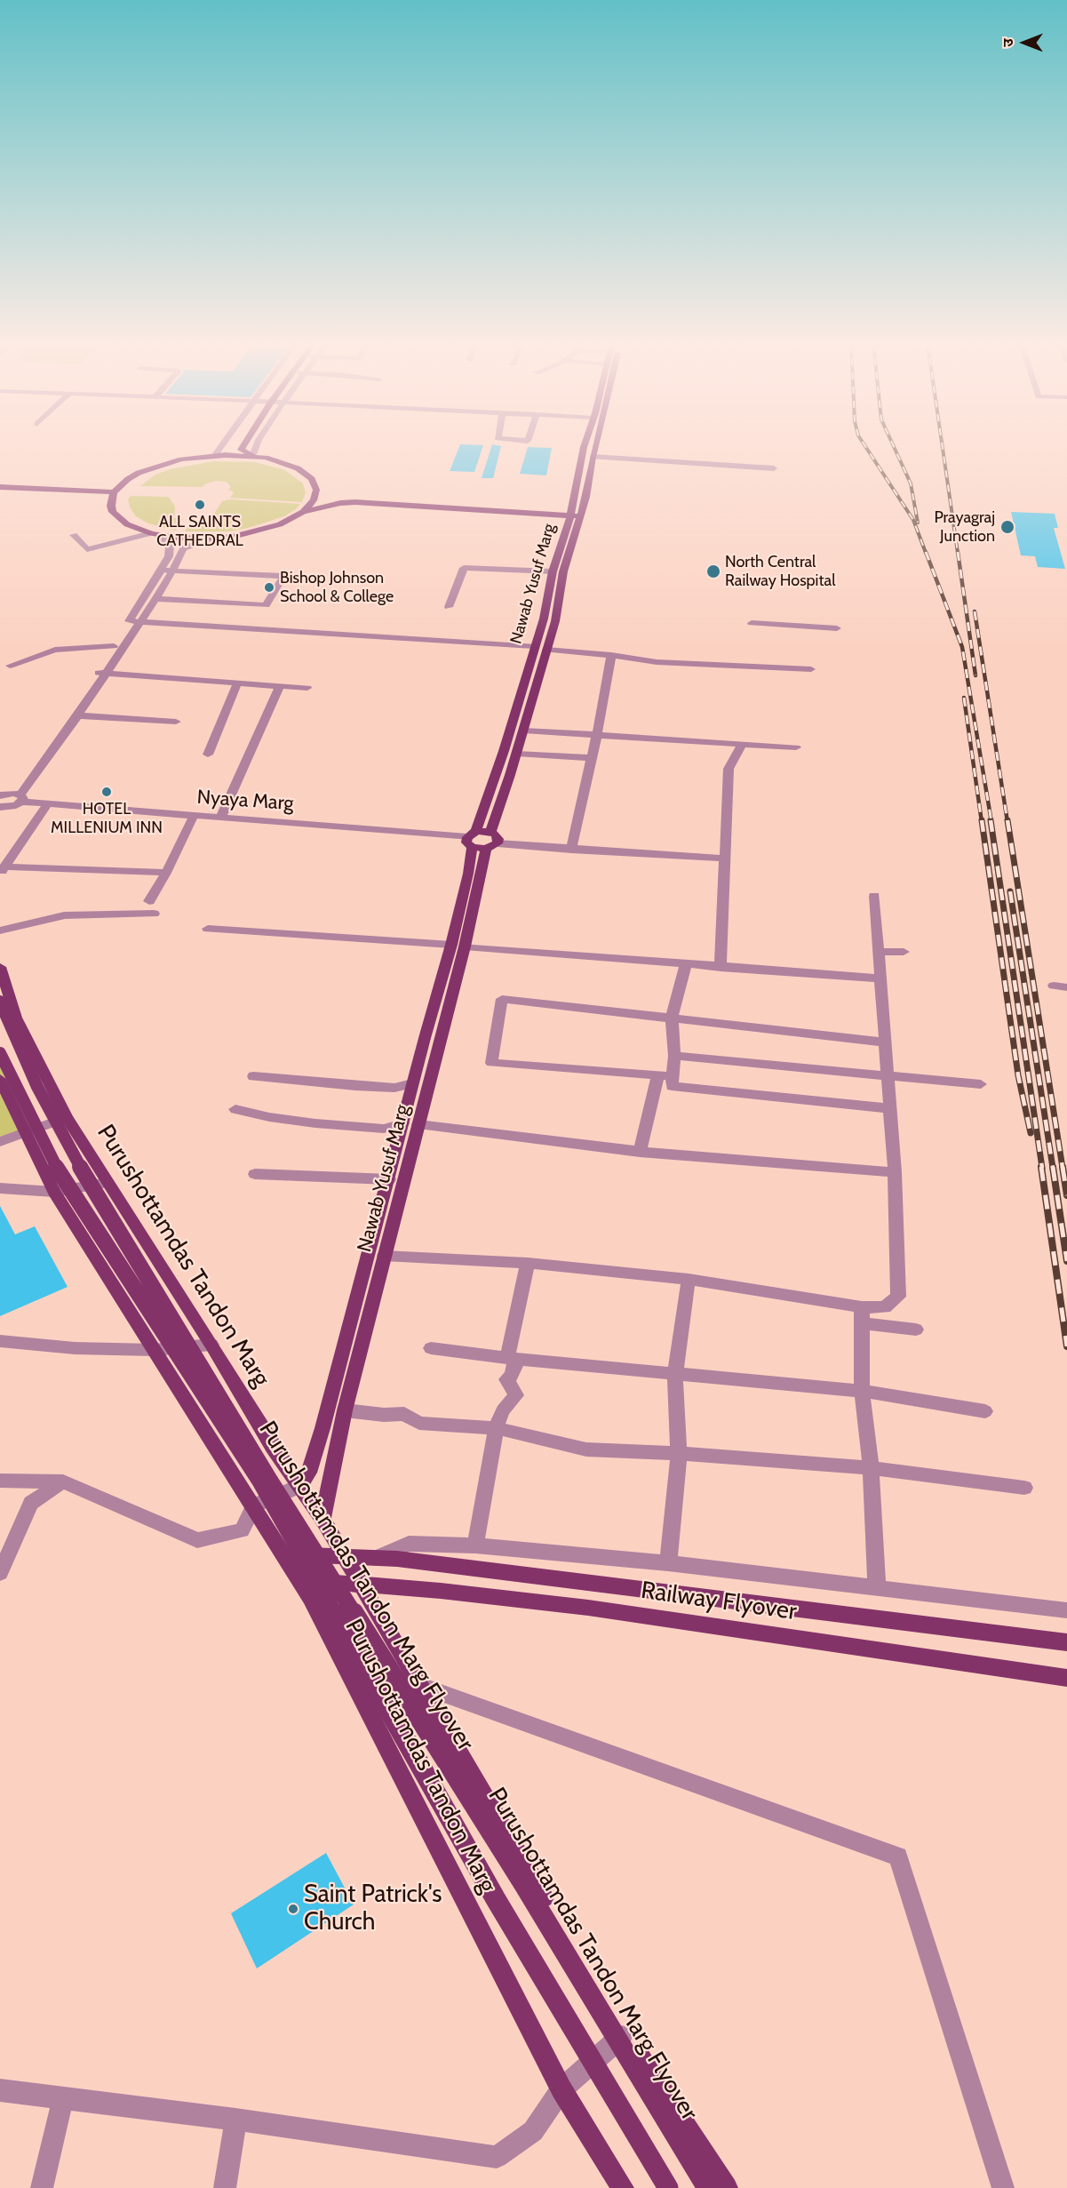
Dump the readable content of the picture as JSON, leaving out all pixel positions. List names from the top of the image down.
{
  "streets": {
    "main road": [
      "Nawab Yusuf Marg",
      "Purushottamdas Tandon Marg",
      "Purushottamdas Tandon Marg Flyover",
      "Railway Flyover"
    ],
    "street": ["Nyaya Marg"]
  },
  "crossings": [
    ["Nawab Yusuf Marg", "Nyaya Marg"],
    ["Nawab Yusuf Marg", "Purushottamdas Tandon Marg"],
    ["Purushottamdas Tandon Marg", "Railway Flyover"]
  ],
  "places": [
    "ALL SAINTS CATHEDRAL",
    "Prayagraj Junction",
    "North Central Railway Hospital",
    "Bishop Johnson School & College",
    "HOTEL MILLENIUM INN",
    "Saint Patrick's Church"
  ],
  "north": "left"
}
